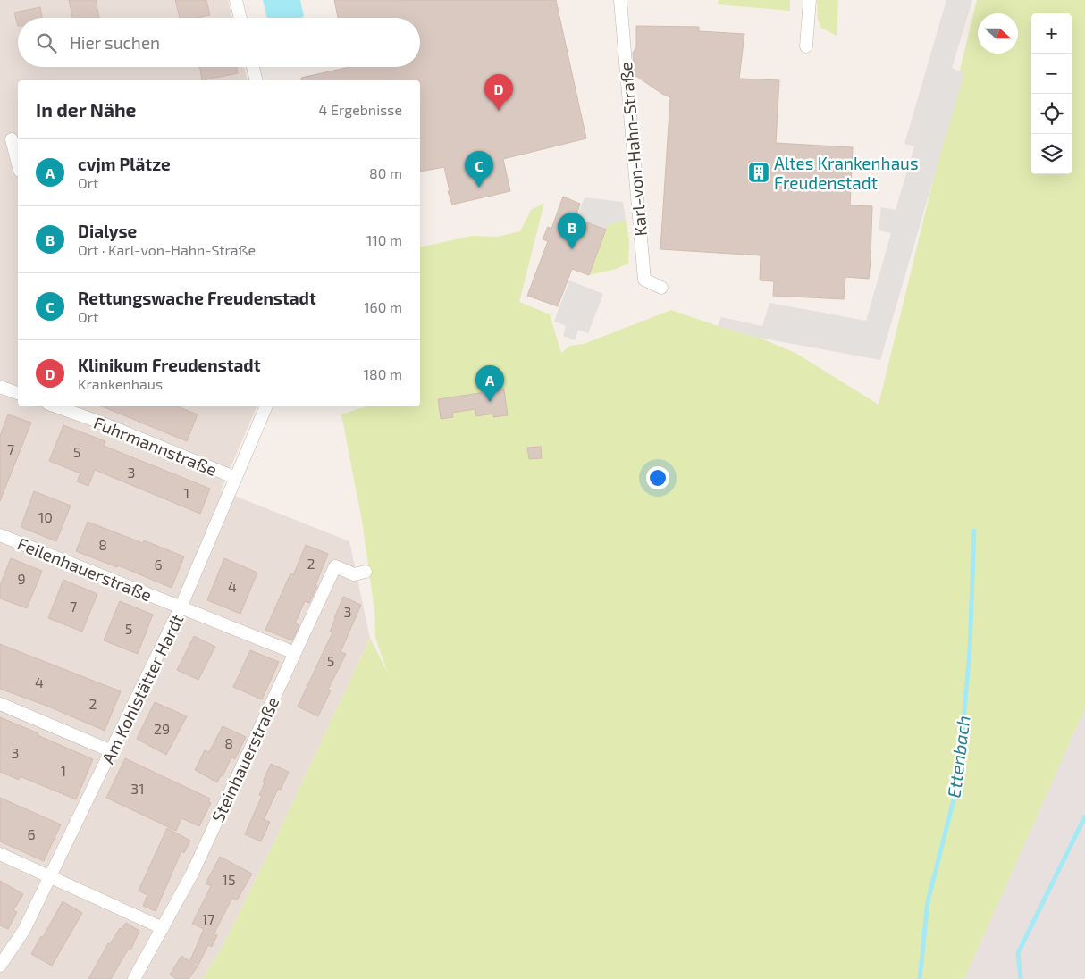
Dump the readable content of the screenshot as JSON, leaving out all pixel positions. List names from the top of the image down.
{
  "streets": {
    "street": [
      "Karl-von-Hahn-Straße",
      "Fuhrmannstraße",
      "Feilenhauerstraße",
      "Am Kohlstätter Hardt",
      "Steinhauerstraße"
    ]
  },
  "crossings": [
    ["Fuhrmannstraße", "Am Kohlstätter Hardt"],
    ["Feilenhauerstraße", "Am Kohlstätter Hardt"],
    ["Feilenhauerstraße", "Steinhauerstraße"]
  ],
  "water": ["Ettenbach"],
  "places": {
    "building": ["Altes Krankenhaus Freudenstadt"]
  },
  "house_numbers": [
    "7",
    "5",
    "3",
    "1",
    "10",
    "8",
    "2",
    "6",
    "9",
    "4",
    "7",
    "3",
    "5",
    "5",
    "4",
    "2",
    "29",
    "8",
    "3",
    "1",
    "31",
    "6",
    "15",
    "17"
  ],
  "north": "right",
  "page": {
    "map_buttons": ["+", "−"],
    "search": "Hier suchen",
    "pins": [
      "D",
      "C",
      "B",
      "A"
    ],
    "heading": ["In der Nähe", "4 Ergebnisse"],
    "list": [
      {
        "mark": "A",
        "name": "cvjm Plätze",
        "note": "Ort",
        "value": "80 m"
      },
      {
        "mark": "B",
        "name": "Dialyse",
        "note": "Ort · Karl-von-Hahn-Straße",
        "value": "110 m"
      },
      {
        "mark": "C",
        "name": "Rettungswache Freudenstadt",
        "note": "Ort",
        "value": "160 m"
      },
      {
        "mark": "D",
        "name": "Klinikum Freudenstadt",
        "note": "Krankenhaus",
        "value": "180 m"
      }
    ]
  }
}
